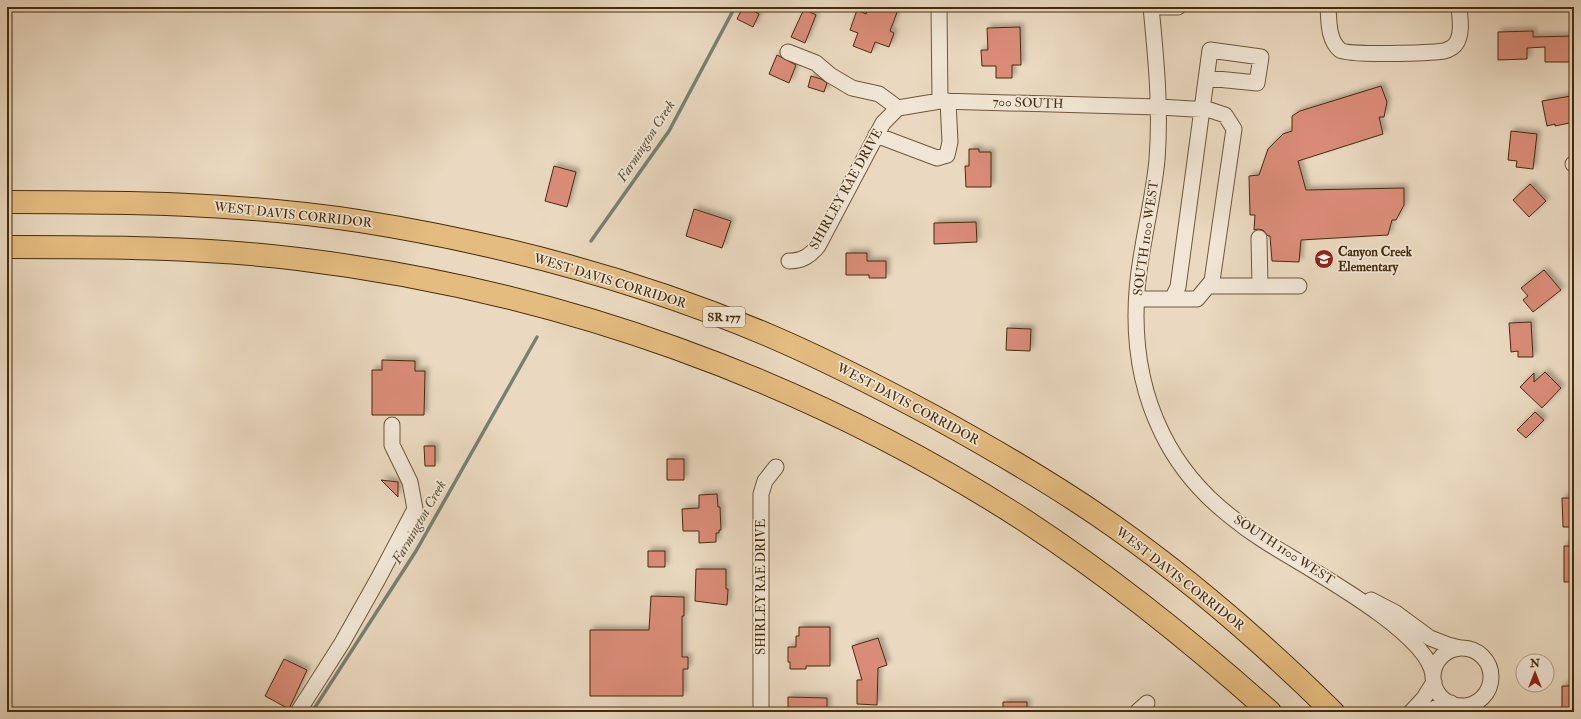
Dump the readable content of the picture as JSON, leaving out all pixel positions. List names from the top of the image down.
{
  "streets": {
    "highway": ["WEST DAVIS CORRIDOR", "SR 177"],
    "street": ["700 SOUTH", "SHIRLEY RAE DRIVE", "SOUTH 1100 WEST"]
  },
  "crossings": [
    ["700 SOUTH", "SHIRLEY RAE DRIVE"],
    ["700 SOUTH", "SOUTH 1100 WEST"]
  ],
  "water": ["Farmington Creek"],
  "places": {
    "school or university": ["Canyon Creek Elementary"]
  },
  "north": "top"
}
